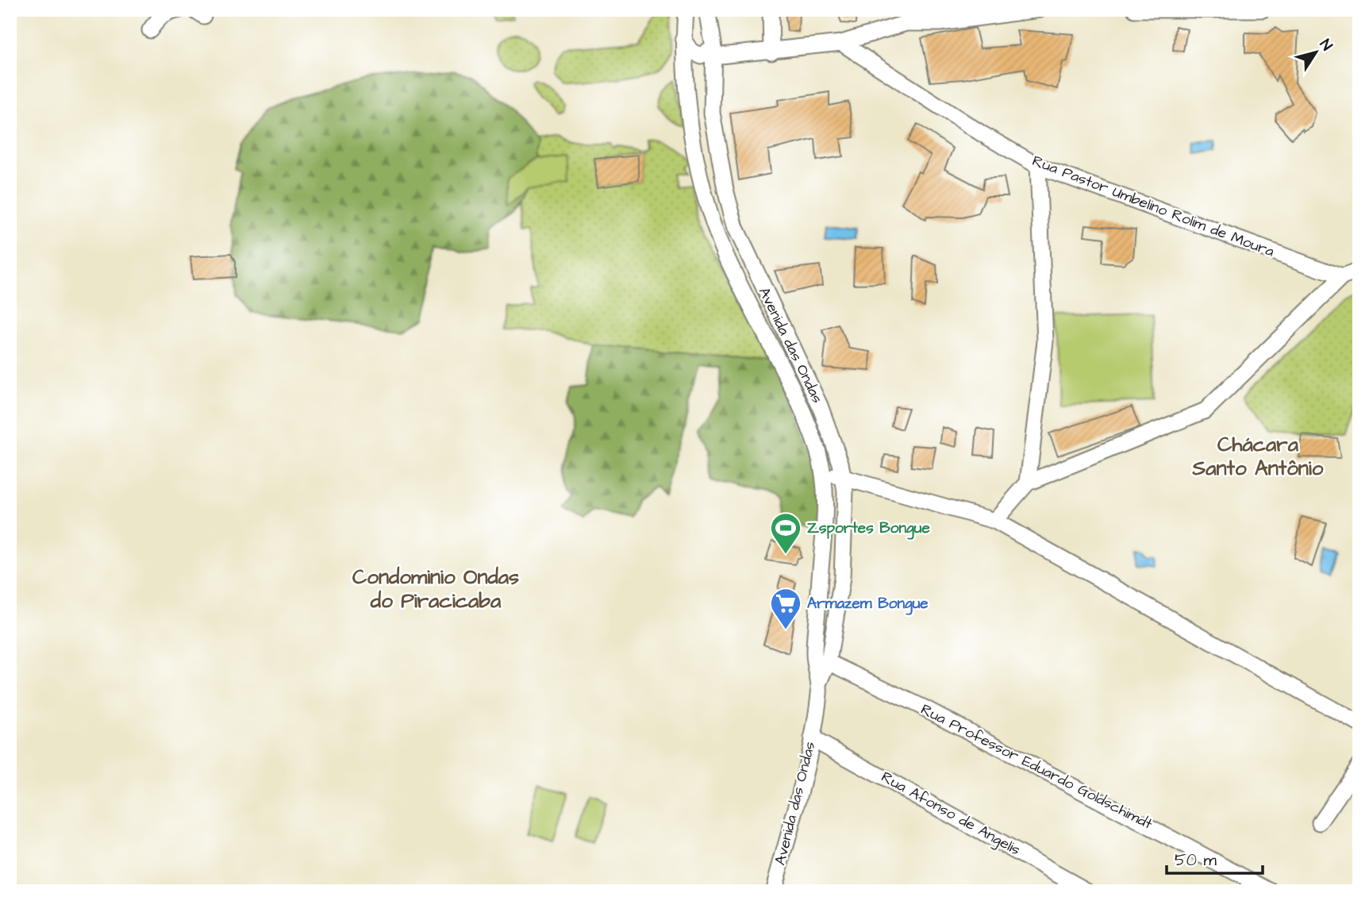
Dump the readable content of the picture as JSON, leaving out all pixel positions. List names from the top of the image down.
{
  "streets": {
    "street": [
      "Rua Pastor Umbelino Rolim de Moura",
      "Avenida das Ondas",
      "Rua Professor Eduardo Goldschimdt",
      "Rua Afonso de Angelis"
    ]
  },
  "crossings": [
    ["Avenida das Ondas", "Rua Professor Eduardo Goldschimdt"],
    ["Avenida das Ondas", "Rua Afonso de Angelis"]
  ],
  "districts": ["Chácara Santo Antônio", "Condominio Ondas do Piracicaba"],
  "places": {
    "sports": ["Zsportes Bongue"],
    "supermarket": ["Armazem Bongue"]
  },
  "scale_bar": "50 m",
  "north": "top right"
}
